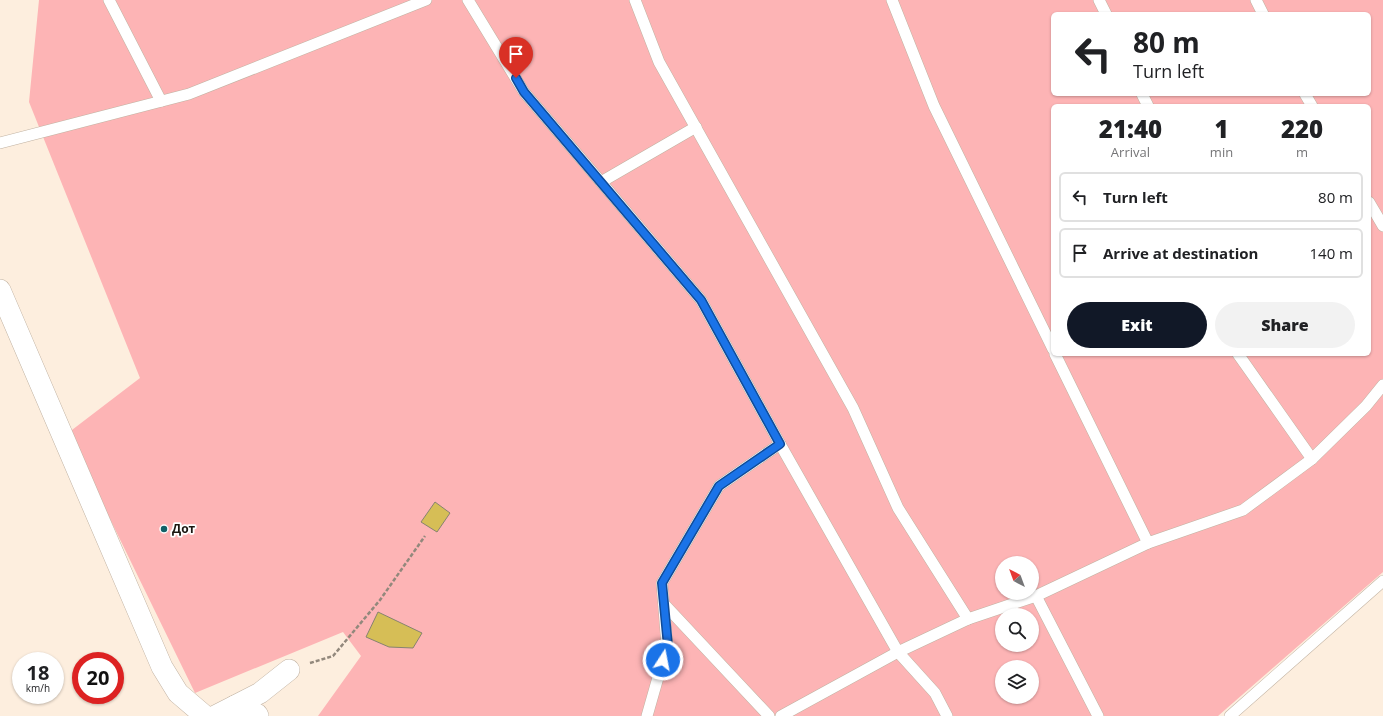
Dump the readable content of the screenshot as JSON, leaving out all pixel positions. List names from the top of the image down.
{
  "places": ["Дот"],
  "north": "top left",
  "page": {
    "turn": ["80 m", "Turn left"],
    "eta": [
      "21:40",
      "Arrival",
      "1",
      "min",
      "220",
      "m"
    ],
    "list": [
      {
        "name": "Turn left",
        "value": "80 m"
      },
      {
        "name": "Arrive at destination",
        "value": "140 m"
      }
    ],
    "buttons": ["Exit", "Share"],
    "speed": "18 km/h",
    "limit": "20"
  }
}
